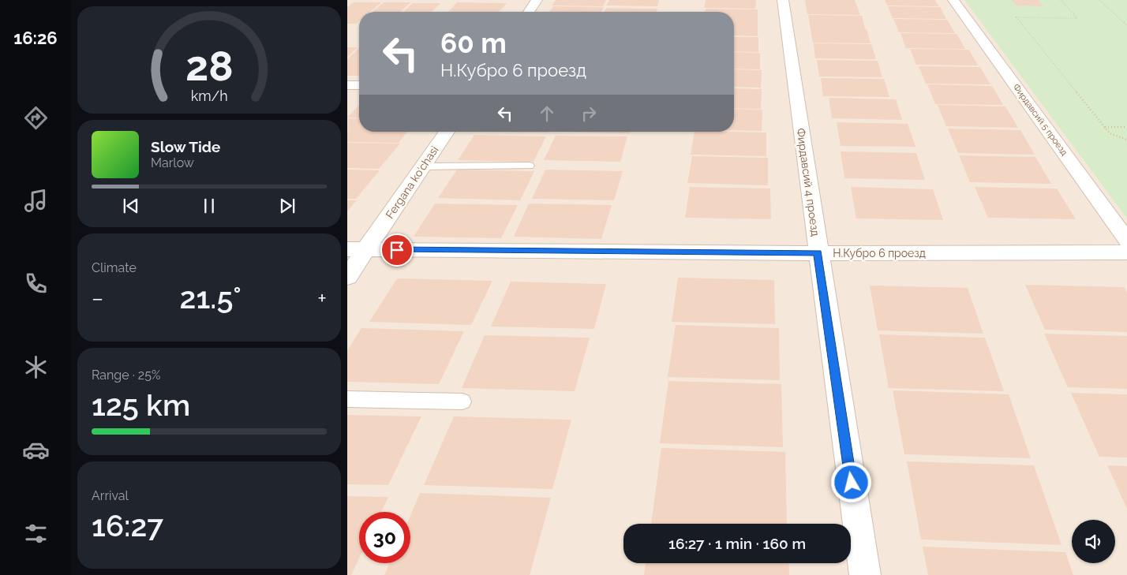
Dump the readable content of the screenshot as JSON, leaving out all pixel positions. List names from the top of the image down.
{
  "streets": {
    "street": [
      "Фирдавсий 5 проезд",
      "Fergana ko'chasi",
      "Фирдавсий 4 проезд",
      "Н.Кубро 6 проезд"
    ]
  },
  "crossings": [
    ["Fergana ko'chasi", "Н.Кубро 6 проезд"],
    ["Фирдавсий 4 проезд", "Н.Кубро 6 проезд"]
  ],
  "page": {
    "tabs": "16:26",
    "turn": ["60 m", "Н.Кубро 6 проезд"],
    "song": ["Slow Tide", "Marlow"],
    "tile": [
      "Climate",
      ["Range · 25%", "125 km"],
      ["Arrival", "16:27"]
    ],
    "heat": ["−", "21.5°", "+"],
    "limit": "30",
    "trip": "16:27 · 1 min · 160 m",
    "gauge": ["28", "km/h"]
  }
}
